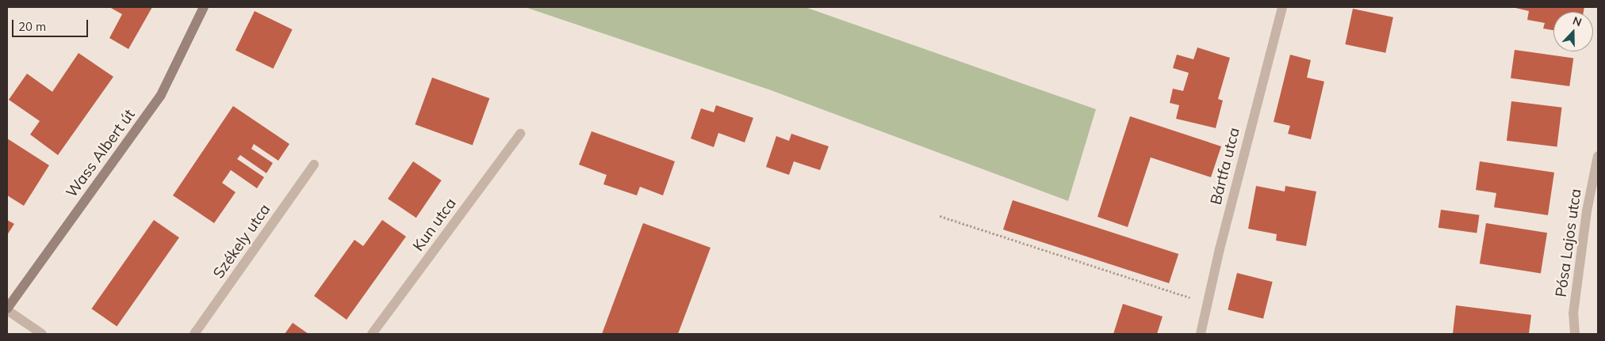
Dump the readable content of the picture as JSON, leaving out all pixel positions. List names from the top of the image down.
{
  "streets": {
    "street": [
      "Wass Albert út",
      "Bártfa utca",
      "Kun utca",
      "Székely utca",
      "Pósa Lajos utca"
    ]
  },
  "scale_bar": "20 m",
  "north": "top"
}
